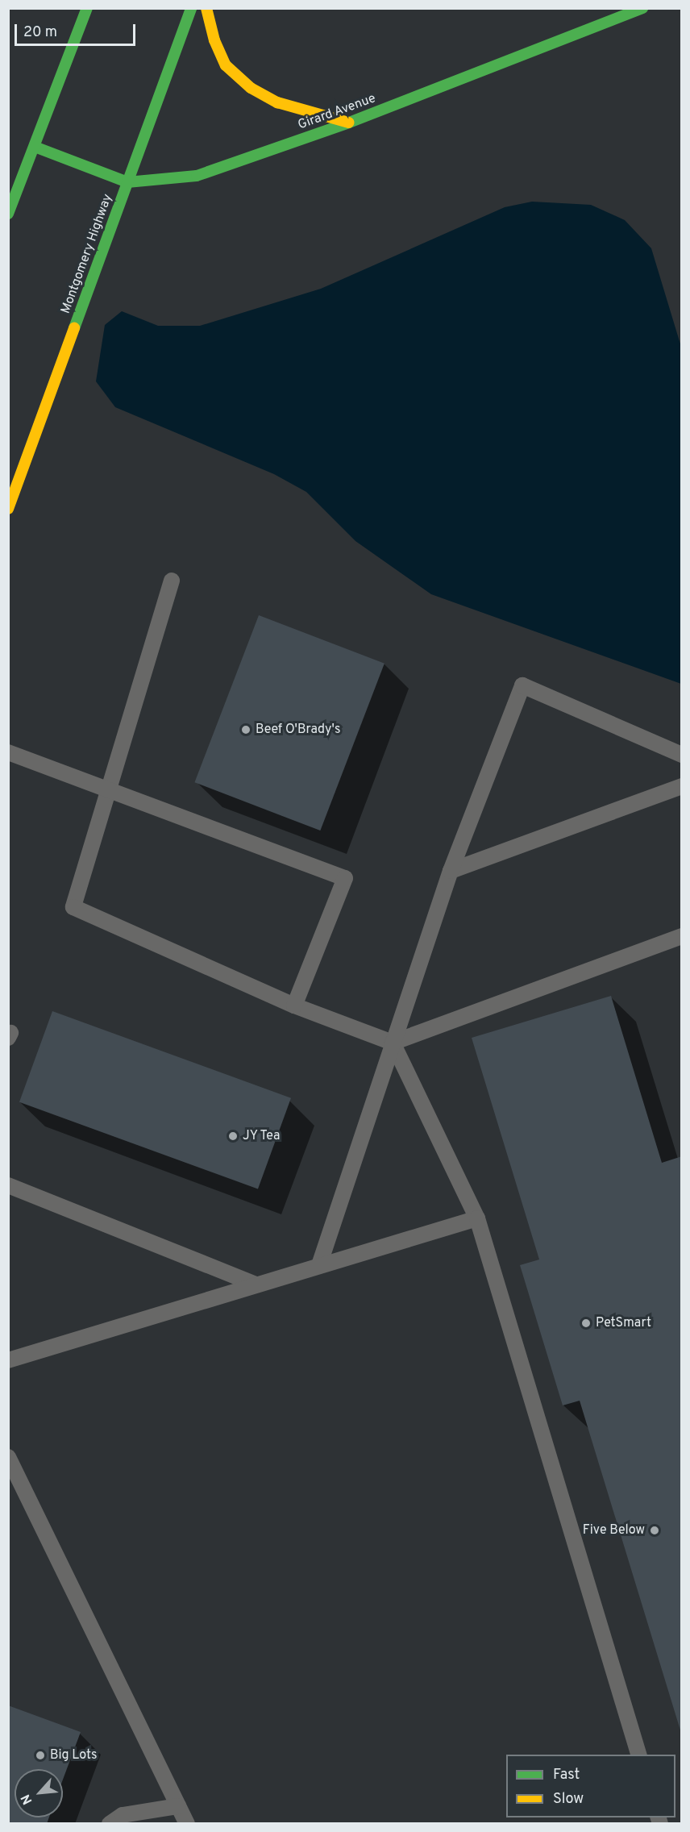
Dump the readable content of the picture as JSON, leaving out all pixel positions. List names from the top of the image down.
{
  "streets": {
    "main road": ["Girard Avenue", "Montgomery Highway"]
  },
  "crossings": [
    ["Girard Avenue", "Montgomery Highway"]
  ],
  "places": [
    "Beef O'Brady's",
    "JY Tea",
    "PetSmart",
    "Five Below",
    "Big Lots"
  ],
  "legend": ["Fast", "Slow"],
  "scale_bar": "20 m",
  "north": "bottom left"
}
